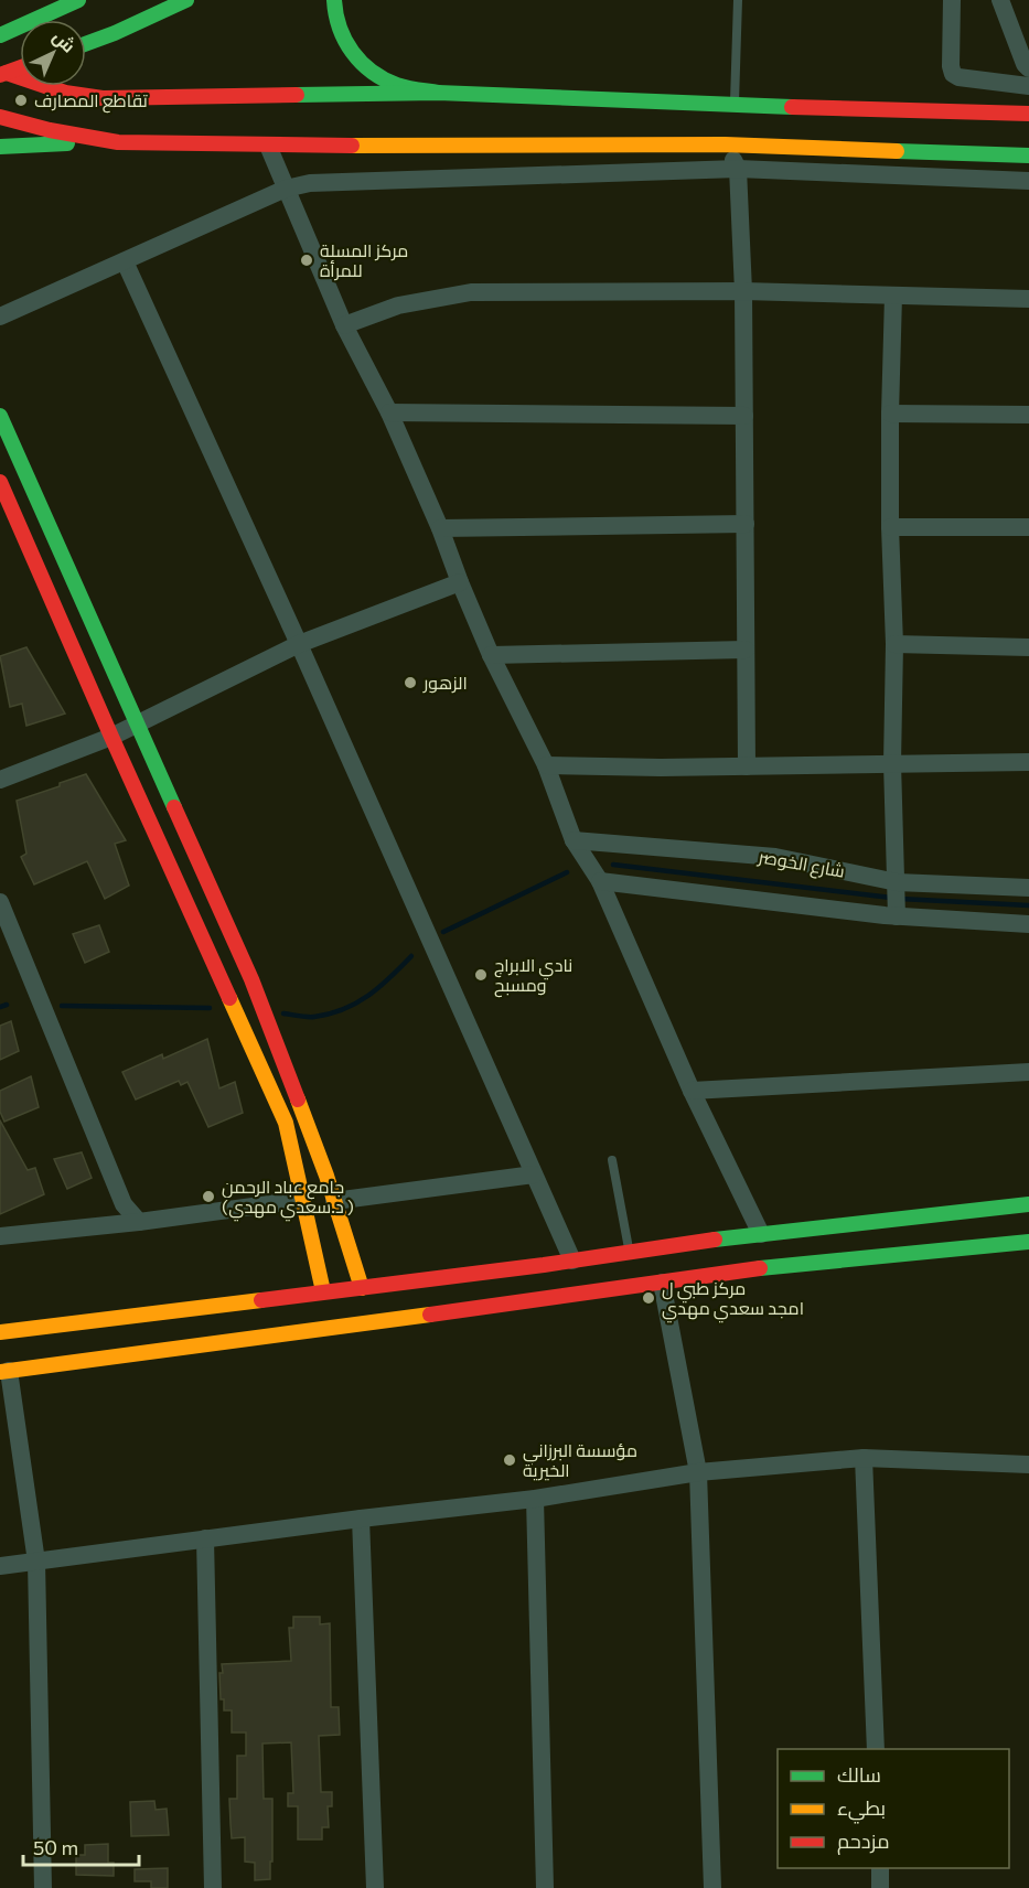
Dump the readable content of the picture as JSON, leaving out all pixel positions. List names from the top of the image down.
{
  "streets": {
    "street": ["شارع الخوصر"]
  },
  "places": [
    "تقاطع المصارف",
    "مركز المسلة للمرأة",
    "الزهور",
    "نادي الابراج ومسبح",
    "جامع عباد الرحمن (د.سعدي مهدي )",
    "مركز طبي ل امجد سعدي مهدي",
    "مؤسسة البرزاني الخيرية"
  ],
  "legend": ["سالك", "بطيء", "مزدحم"],
  "scale_bar": "50 m",
  "north": "top right"
}
